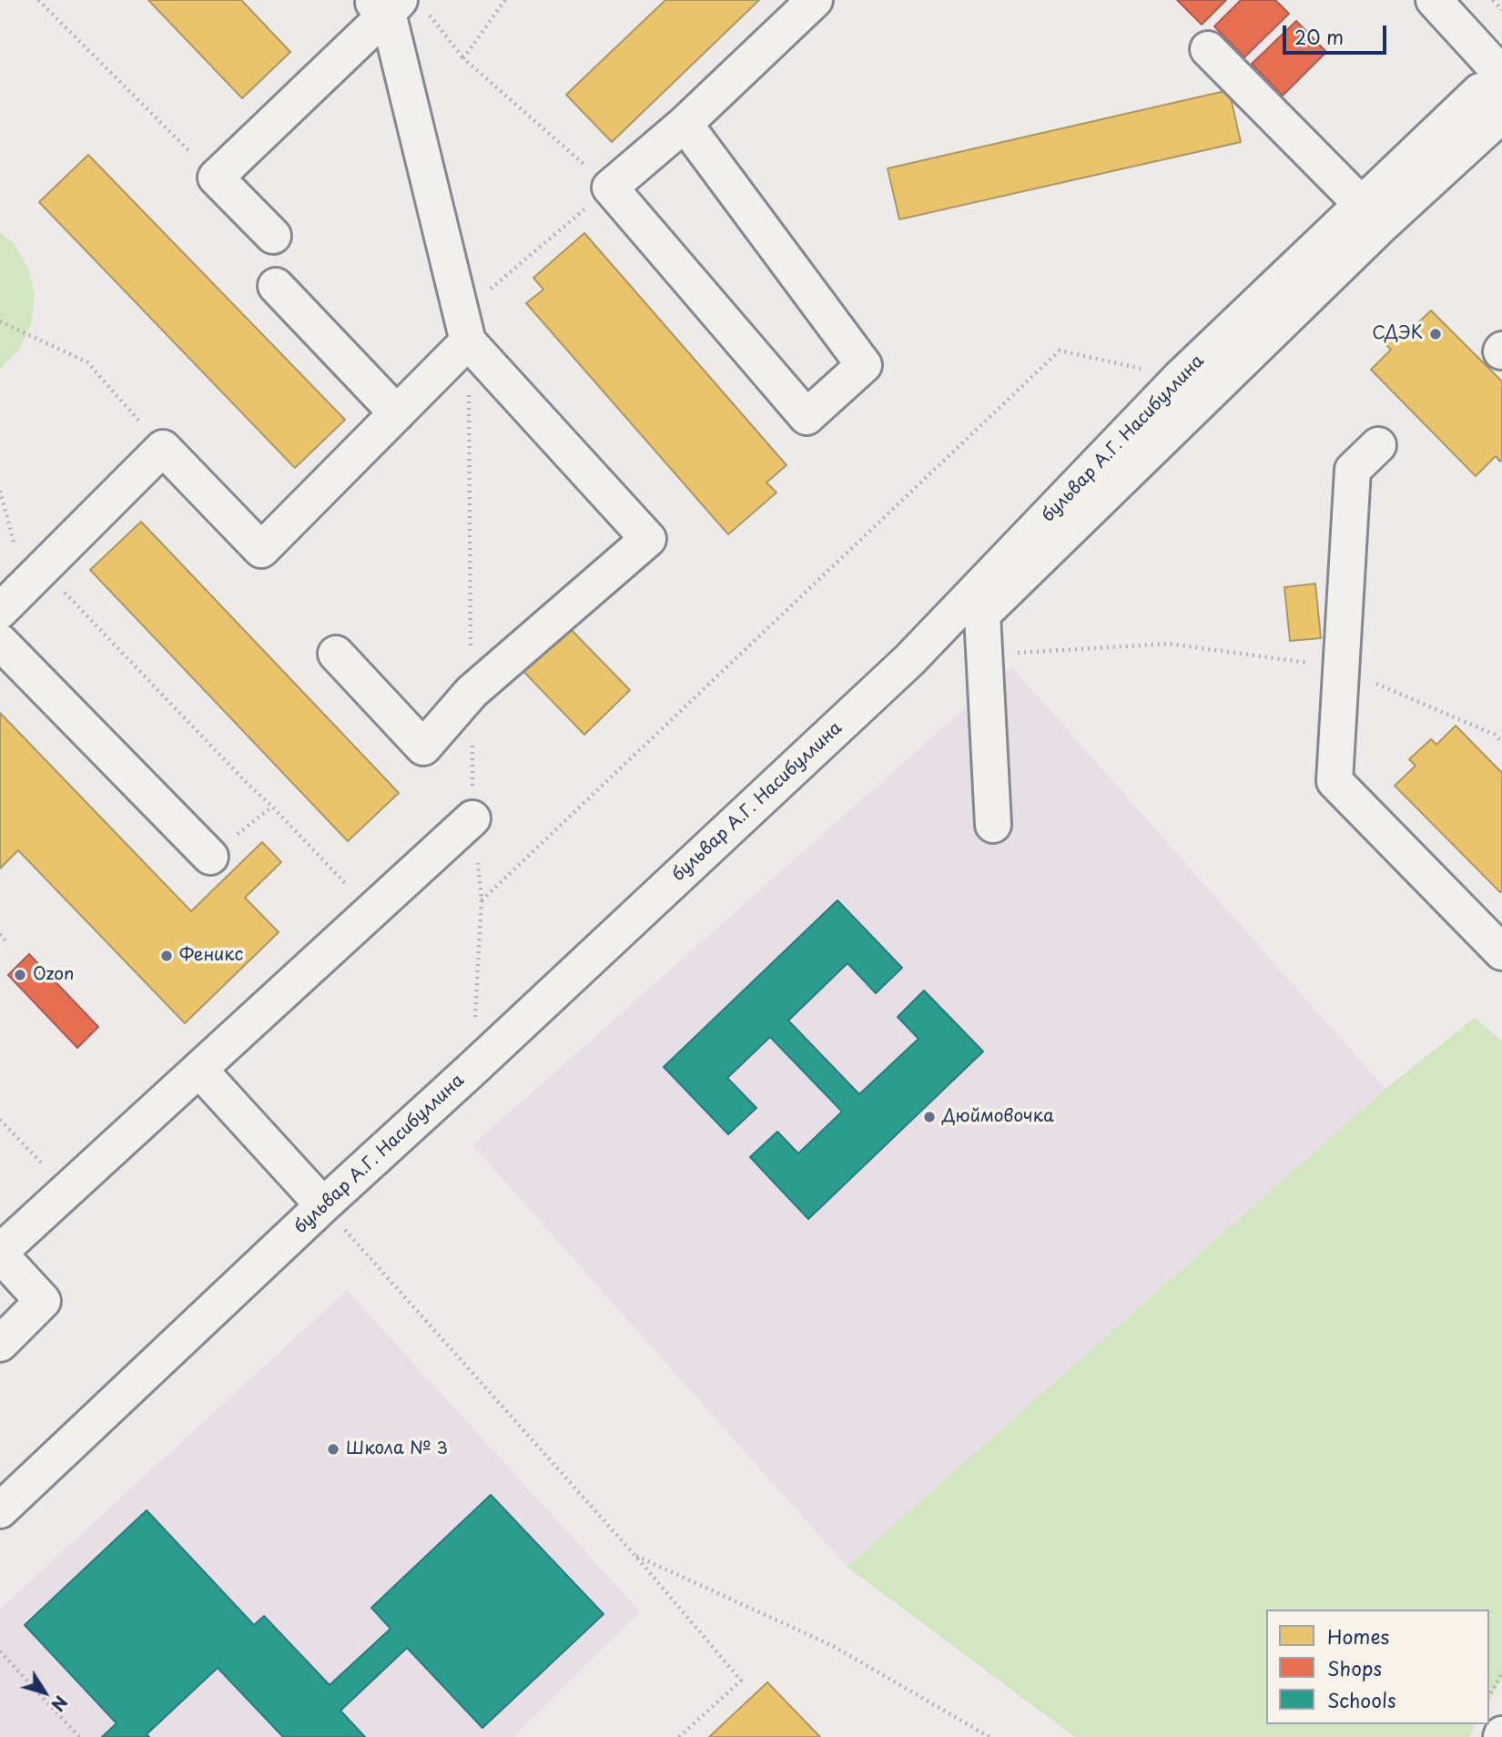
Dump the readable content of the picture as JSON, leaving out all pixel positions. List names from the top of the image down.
{
  "streets": {
    "street": ["бульвар А.Г. Насибуллина"]
  },
  "places": [
    "СДЭК",
    "Феникс",
    "Ozon",
    "Дюймовочка",
    "Школа № 3"
  ],
  "legend": ["Homes", "Shops", "Schools"],
  "scale_bar": "20 m",
  "north": "bottom right"
}
